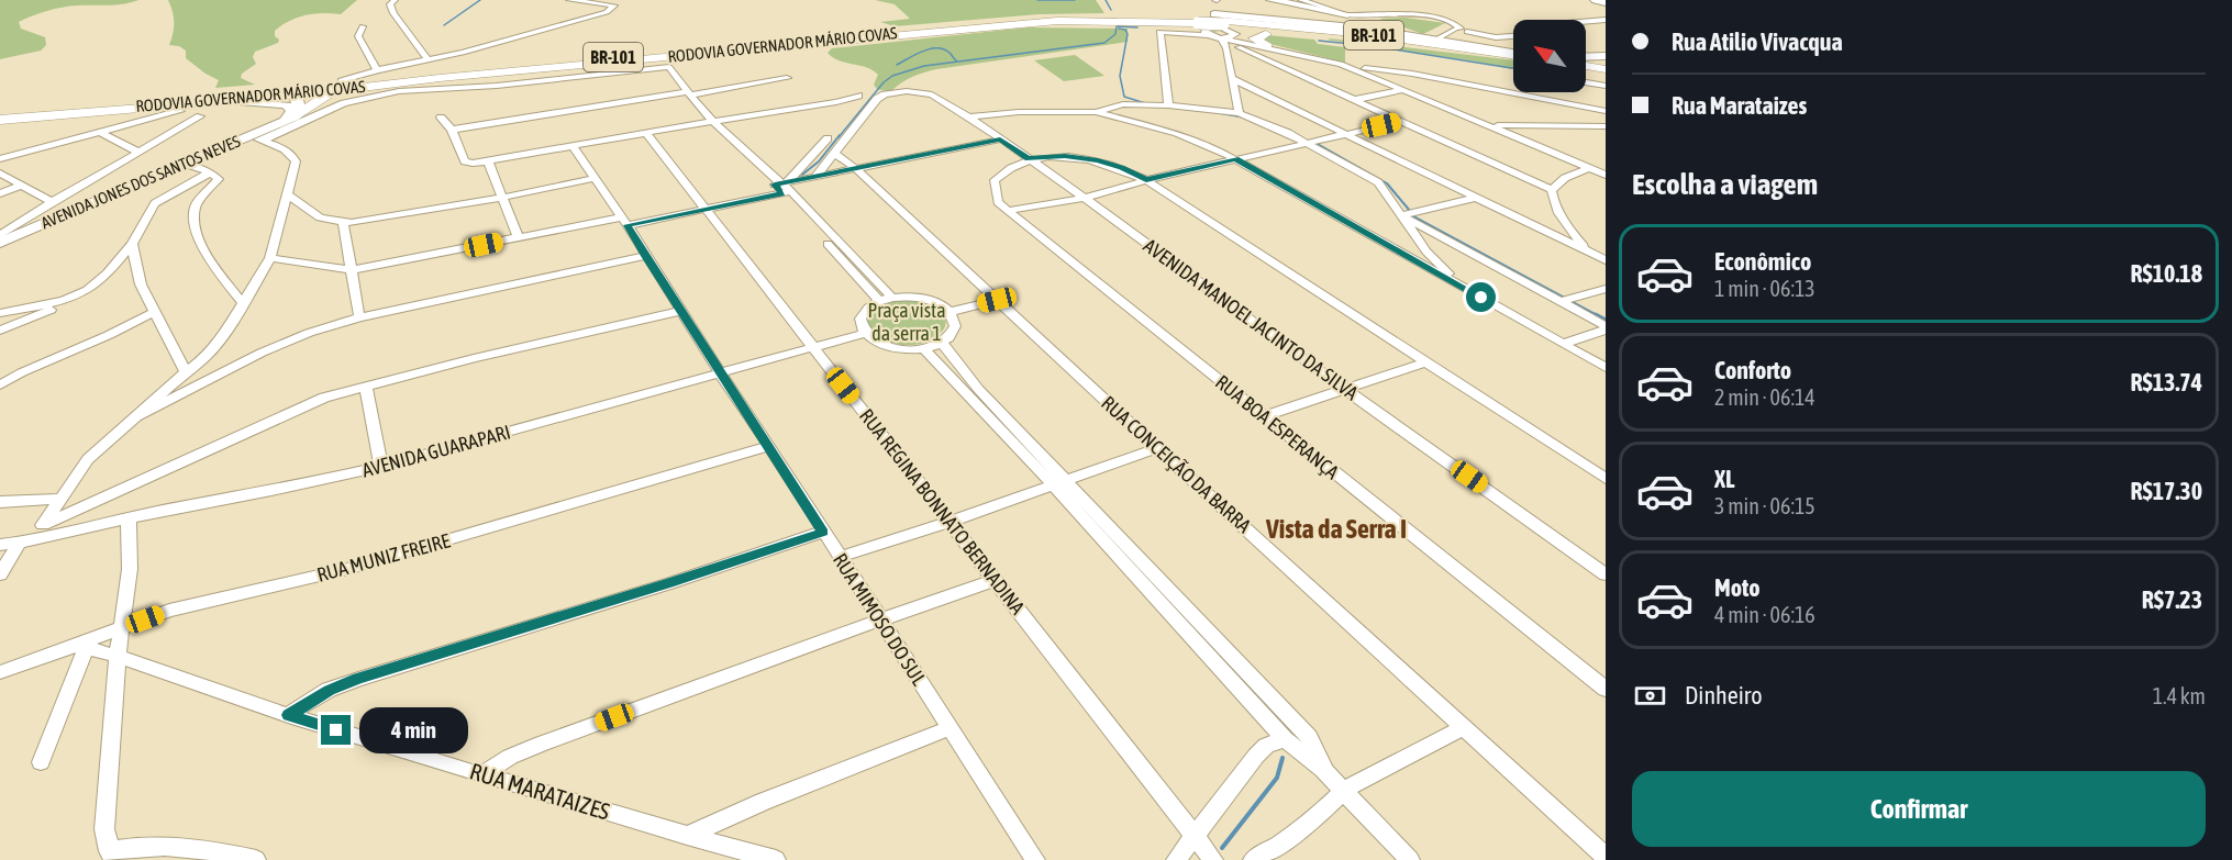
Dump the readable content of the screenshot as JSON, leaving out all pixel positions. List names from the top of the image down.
{
  "streets": {
    "main road": ["BR-101", "RODOVIA GOVERNADOR MÁRIO COVAS"],
    "street": [
      "AVENIDA JONES DOS SANTOS NEVES",
      "AVENIDA MANOEL JACINTO DA SILVA",
      "RUA BOA ESPERANÇA",
      "AVENIDA GUARAPARI",
      "RUA CONCEIÇÃO DA BARRA",
      "RUA REGINA BONNATO BERNADINA",
      "RUA MUNIZ FREIRE",
      "RUA MIMOSO DO SUL",
      "RUA MARATAIZES"
    ]
  },
  "crossings": [
    ["AVENIDA MANOEL JACINTO DA SILVA", "RUA BOA ESPERANÇA"],
    ["AVENIDA MANOEL JACINTO DA SILVA", "RUA CONCEIÇÃO DA BARRA"],
    ["AVENIDA GUARAPARI", "RUA REGINA BONNATO BERNADINA"],
    ["AVENIDA GUARAPARI", "RUA MIMOSO DO SUL"],
    ["RUA MUNIZ FREIRE", "RUA MIMOSO DO SUL"],
    ["RUA MUNIZ FREIRE", "RUA MARATAIZES"]
  ],
  "districts": ["Vista da Serra I"],
  "parks": ["Praça vista da serra 1"],
  "north": "top left",
  "page": {
    "banner": ["Rua Atilio Vivacqua", "Rua Marataizes"],
    "heading": "Escolha a viagem",
    "list": [
      {
        "name": "Econômico",
        "note": "1 min · 06:13",
        "value": "R$10.18"
      },
      {
        "name": "Conforto",
        "note": "2 min · 06:14",
        "value": "R$13.74"
      },
      {
        "name": "XL",
        "note": "3 min · 06:15",
        "value": "R$17.30"
      },
      {
        "name": "Moto",
        "note": "4 min · 06:16",
        "value": "R$7.23"
      }
    ],
    "pay": ["Dinheiro", "1.4 km"],
    "bubble": "4 min",
    "buttons": "Confirmar"
  }
}
